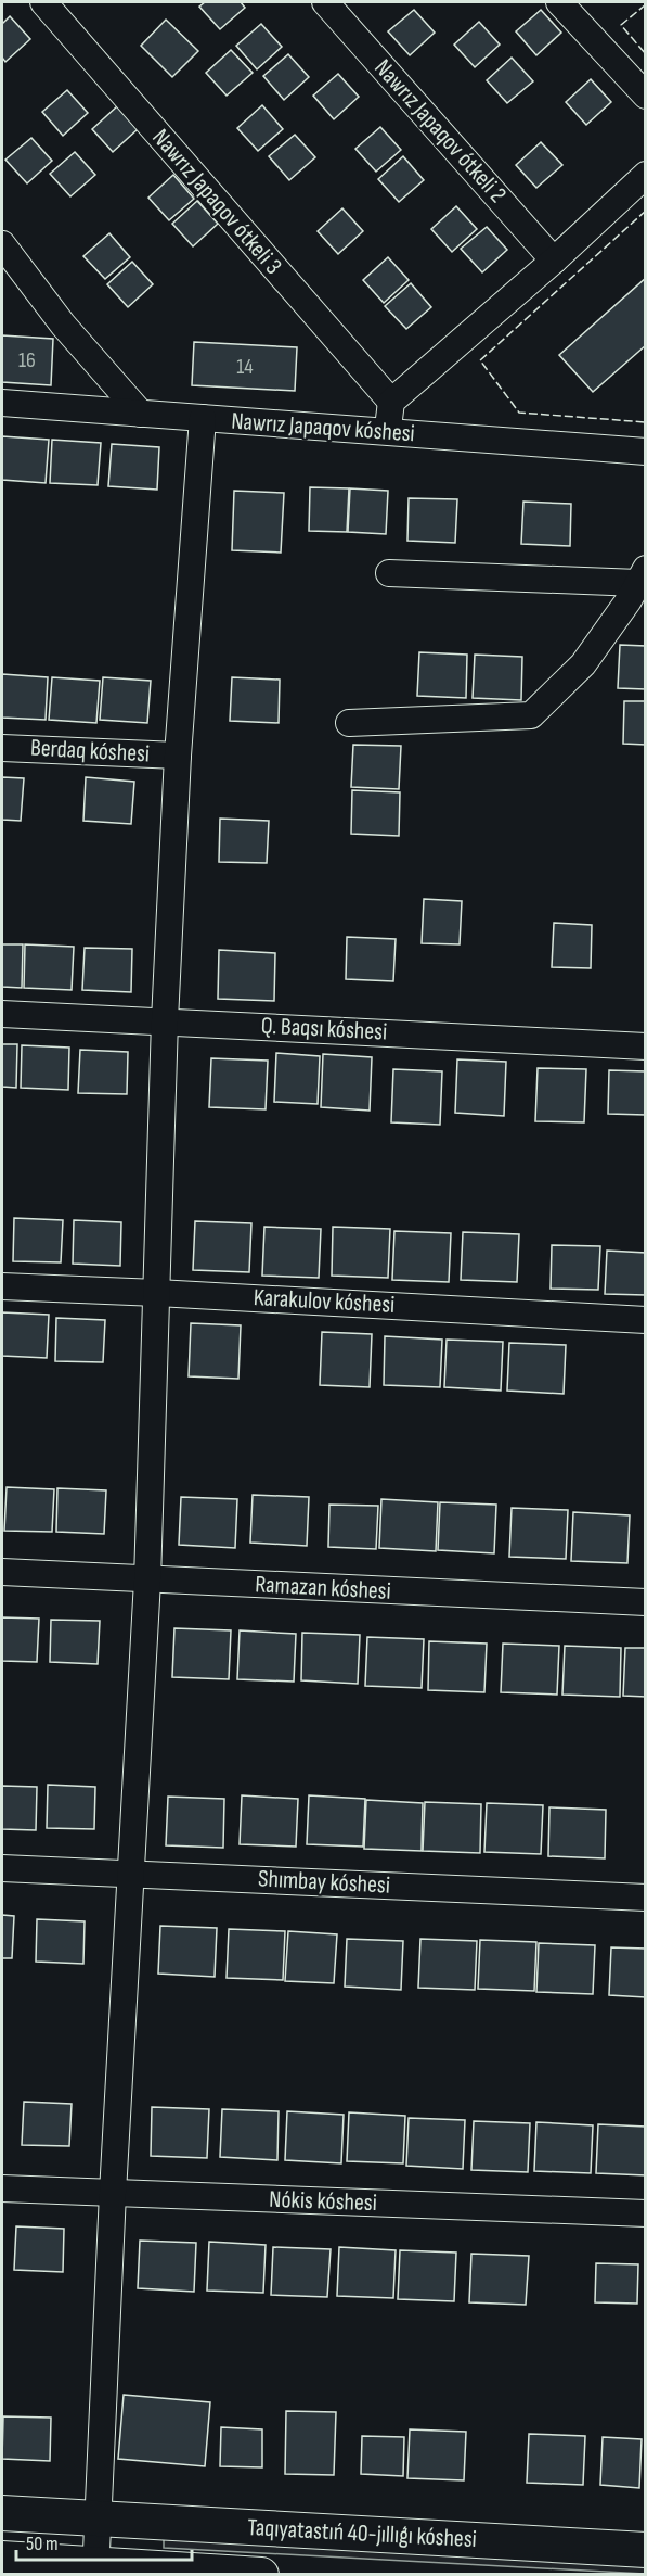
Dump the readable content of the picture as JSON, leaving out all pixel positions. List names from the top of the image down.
{
  "streets": {
    "main road": ["Taqıyatastıń 40-jıllıǵı kóshesi"],
    "street": [
      "Nawrız Japaqov ótkeli 2",
      "Nawrız Japaqov ótkeli 3",
      "Nawrız Japaqov kóshesi",
      "Berdaq kóshesi",
      "Q. Baqsı kóshesi",
      "Karakulov kóshesi",
      "Ramazan kóshesi",
      "Shımbay kóshesi",
      "Nókis kóshesi"
    ]
  },
  "house_numbers": ["16", "14"],
  "scale_bar": "50 m"
}
